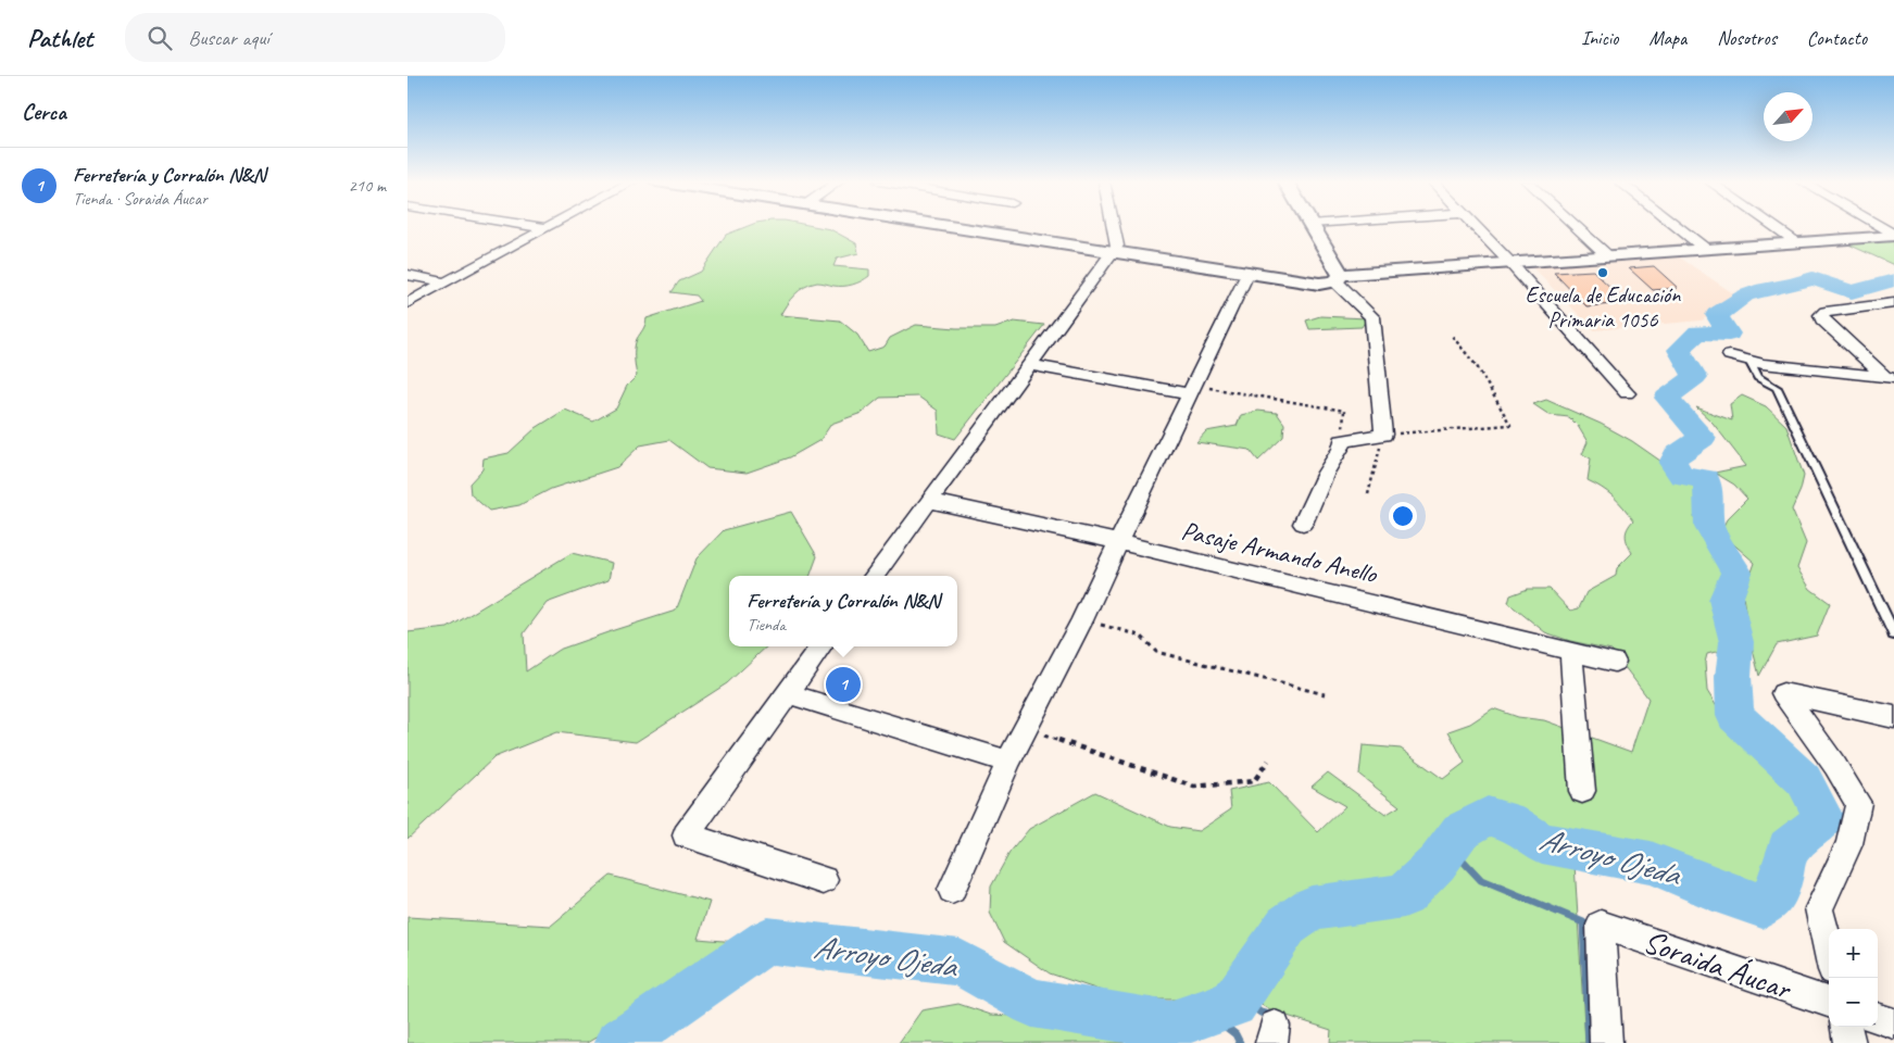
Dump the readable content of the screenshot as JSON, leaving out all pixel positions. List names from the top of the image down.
{
  "streets": {
    "street": ["Pasaje Armando Anello", "Soraida Áucar"]
  },
  "water": ["Arroyo Ojeda"],
  "places": ["Escuela de Educación Primaria 1056"],
  "north": "top right",
  "page": {
    "header": "Pathlet",
    "search": "Buscar aquí",
    "nav": [
      "Inicio",
      "Mapa",
      "Nosotros",
      "Contacto"
    ],
    "heading": "Cerca",
    "list": [
      {
        "mark": "1",
        "name": "Ferretería y Corralón N&N",
        "note": "Tienda · Soraida Áucar",
        "value": "210 m"
      }
    ],
    "popup": ["Ferretería y Corralón N&N", "Tienda"],
    "pins": "1",
    "map_buttons": ["+", "−"]
  }
}
